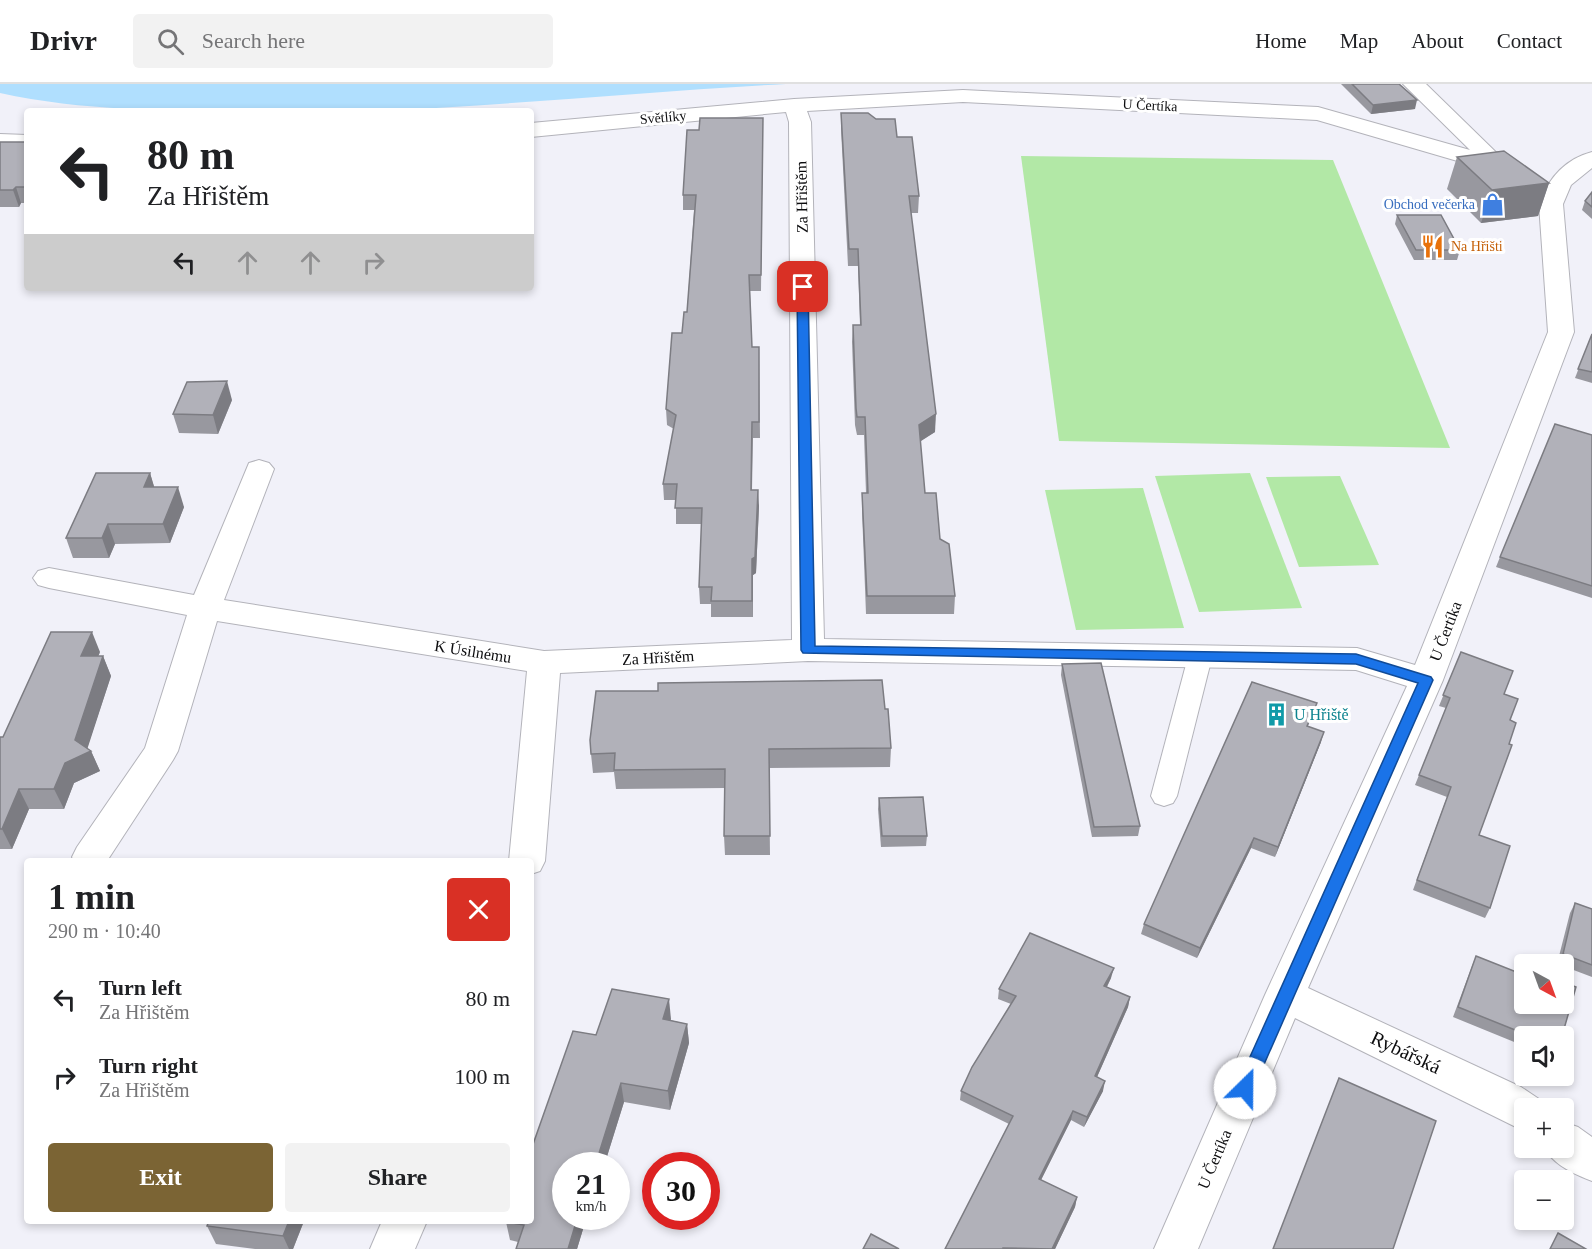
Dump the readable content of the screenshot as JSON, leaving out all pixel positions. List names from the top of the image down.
{
  "streets": {
    "street": [
      "U Čertíka",
      "Světlíky",
      "Za Hřištěm",
      "K Úsilnému",
      "Rybářská"
    ]
  },
  "crossings": [
    ["U Čertíka", "Světlíky"],
    ["U Čertíka", "Za Hřištěm"],
    ["U Čertíka", "Rybářská"],
    ["Světlíky", "Za Hřištěm"],
    ["Za Hřištěm", "K Úsilnému"]
  ],
  "places": {
    "shop": ["Obchod večerka"],
    "restaurant": ["Na Hřišti"],
    "building": ["U Hřiště"]
  },
  "north": "bottom right",
  "page": {
    "header": "Drivr",
    "search": "Search here",
    "nav": [
      "Home",
      "Map",
      "About",
      "Contact"
    ],
    "turn": ["80 m", "Za Hřištěm"],
    "heading": ["1 min", "290 m · 10:40"],
    "map_buttons": ["+", "−"],
    "list": [
      {
        "name": "Turn left",
        "note": "Za Hřištěm",
        "value": "80 m"
      },
      {
        "name": "Turn right",
        "note": "Za Hřištěm",
        "value": "100 m"
      }
    ],
    "buttons": ["Exit", "Share"],
    "speed": "21 km/h",
    "limit": "30"
  }
}
